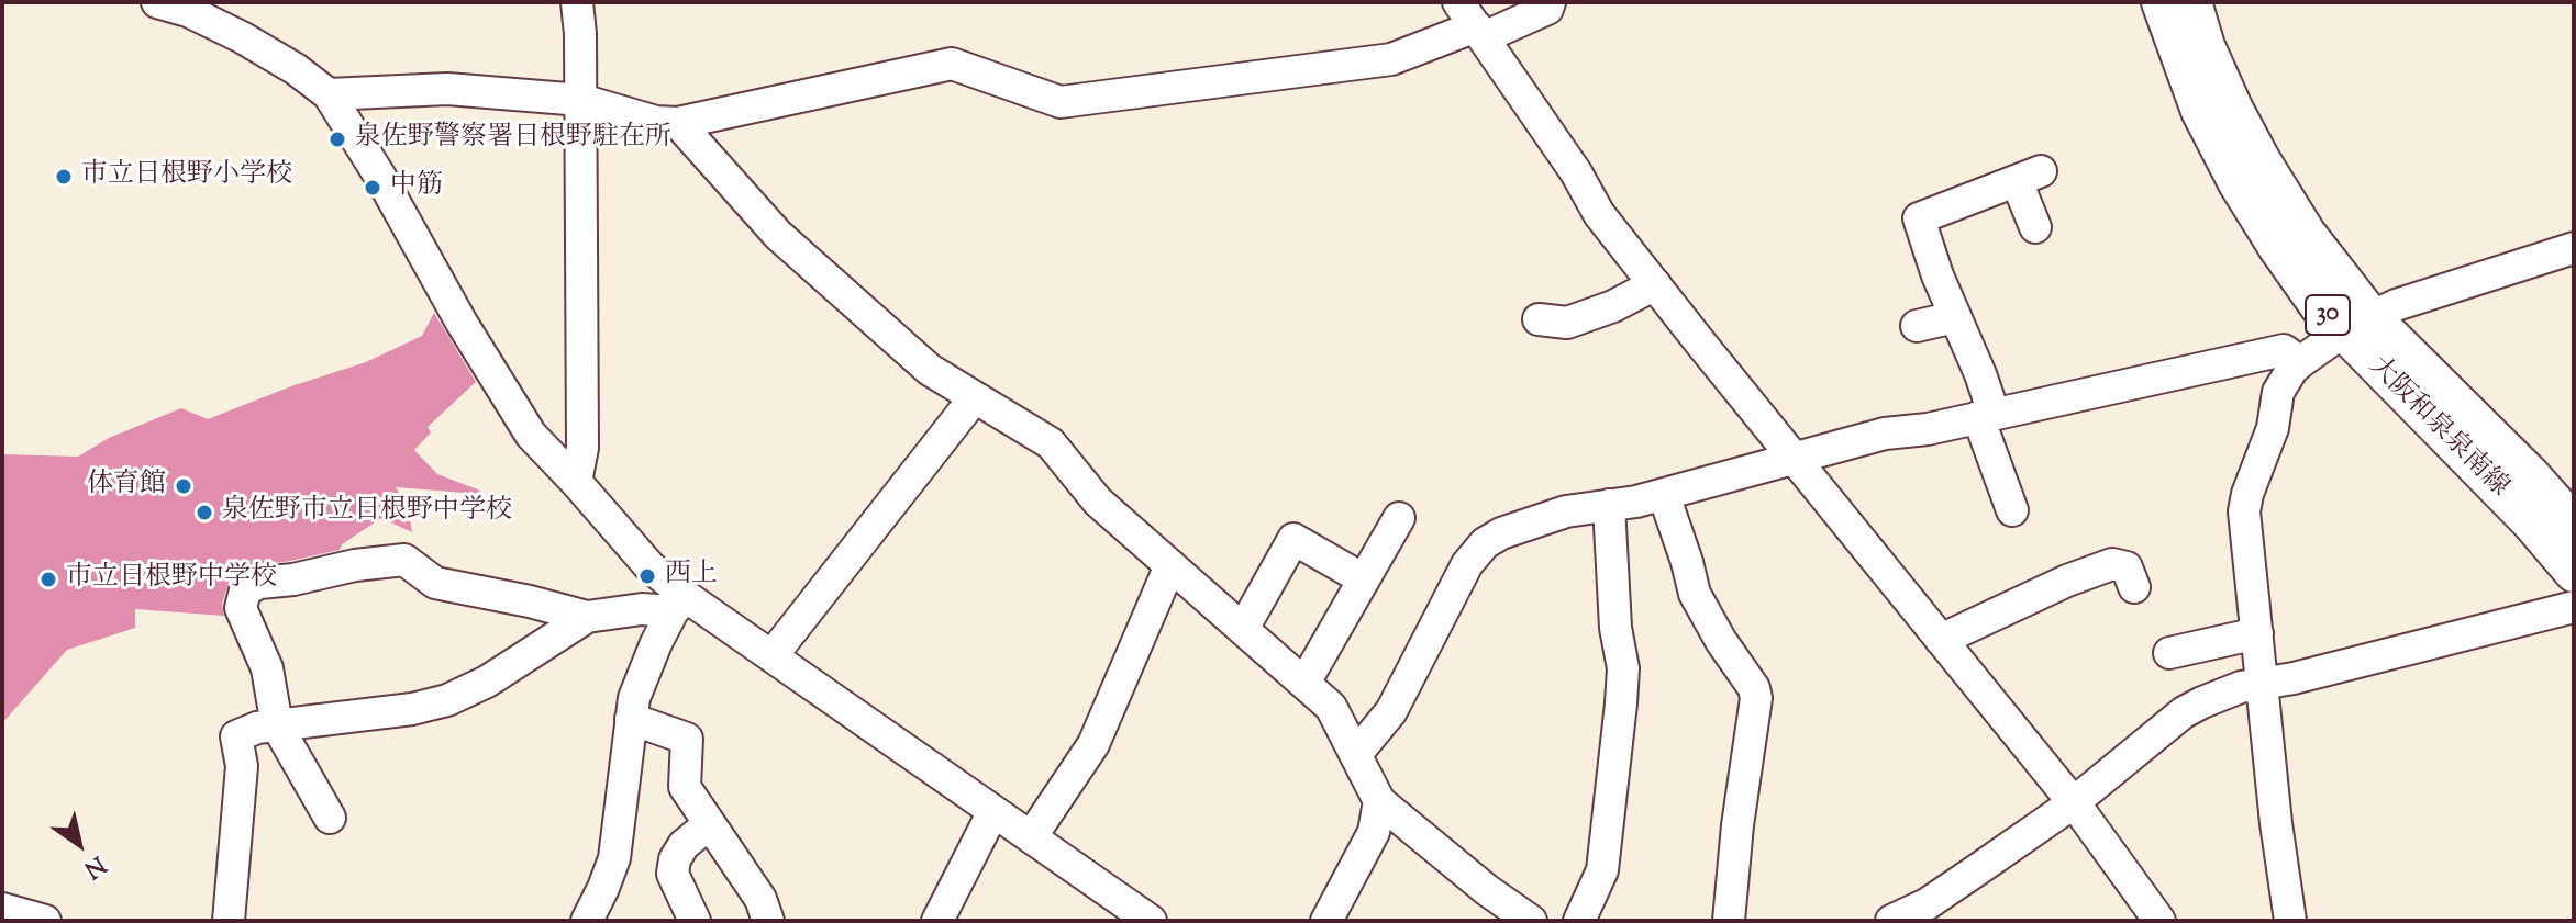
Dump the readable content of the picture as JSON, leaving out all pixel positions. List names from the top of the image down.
{
  "streets": {
    "main road": ["30", "大阪和泉泉南線"]
  },
  "places": [
    "泉佐野警察署日根野駐在所",
    "市立日根野小学校",
    "中筋",
    "体育館",
    "泉佐野市立日根野中学校",
    "西上",
    "市立日根野中学校"
  ],
  "north": "bottom right"
}
